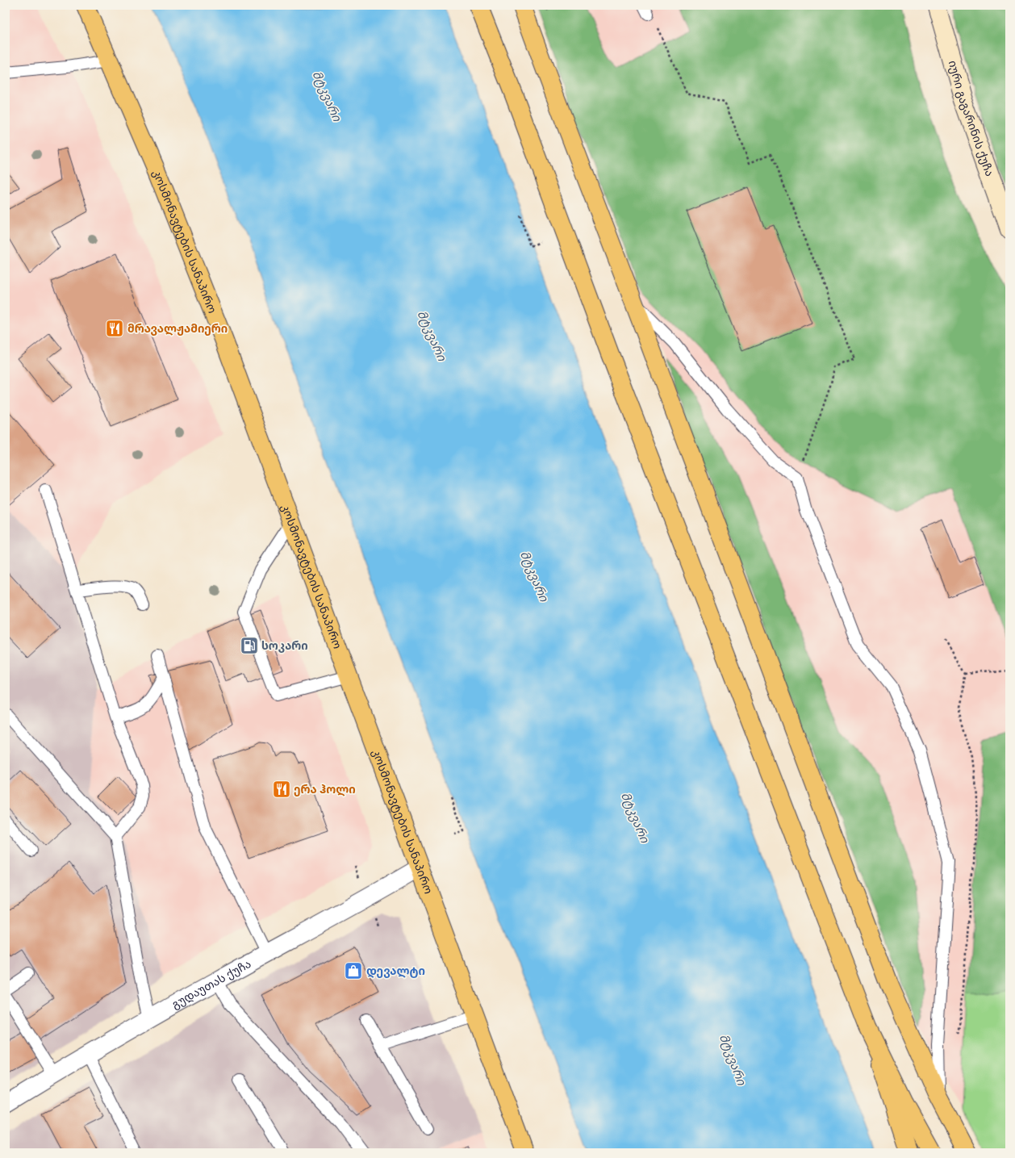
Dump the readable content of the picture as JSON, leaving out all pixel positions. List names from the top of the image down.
{
  "streets": {
    "main road": ["იური გაგარინის ქუჩა", "კოსმონავტების სანაპირო"],
    "street": ["გუდაუთას ქუჩა"]
  },
  "crossings": [
    ["კოსმონავტების სანაპირო", "გუდაუთას ქუჩა"]
  ],
  "water": ["მტკვარი"],
  "places": {
    "restaurant": ["მრავალჟამიერი", "ერა ჰოლი"],
    "fuel station": ["სოკარი"],
    "shop": ["დევალტი"]
  }
}
